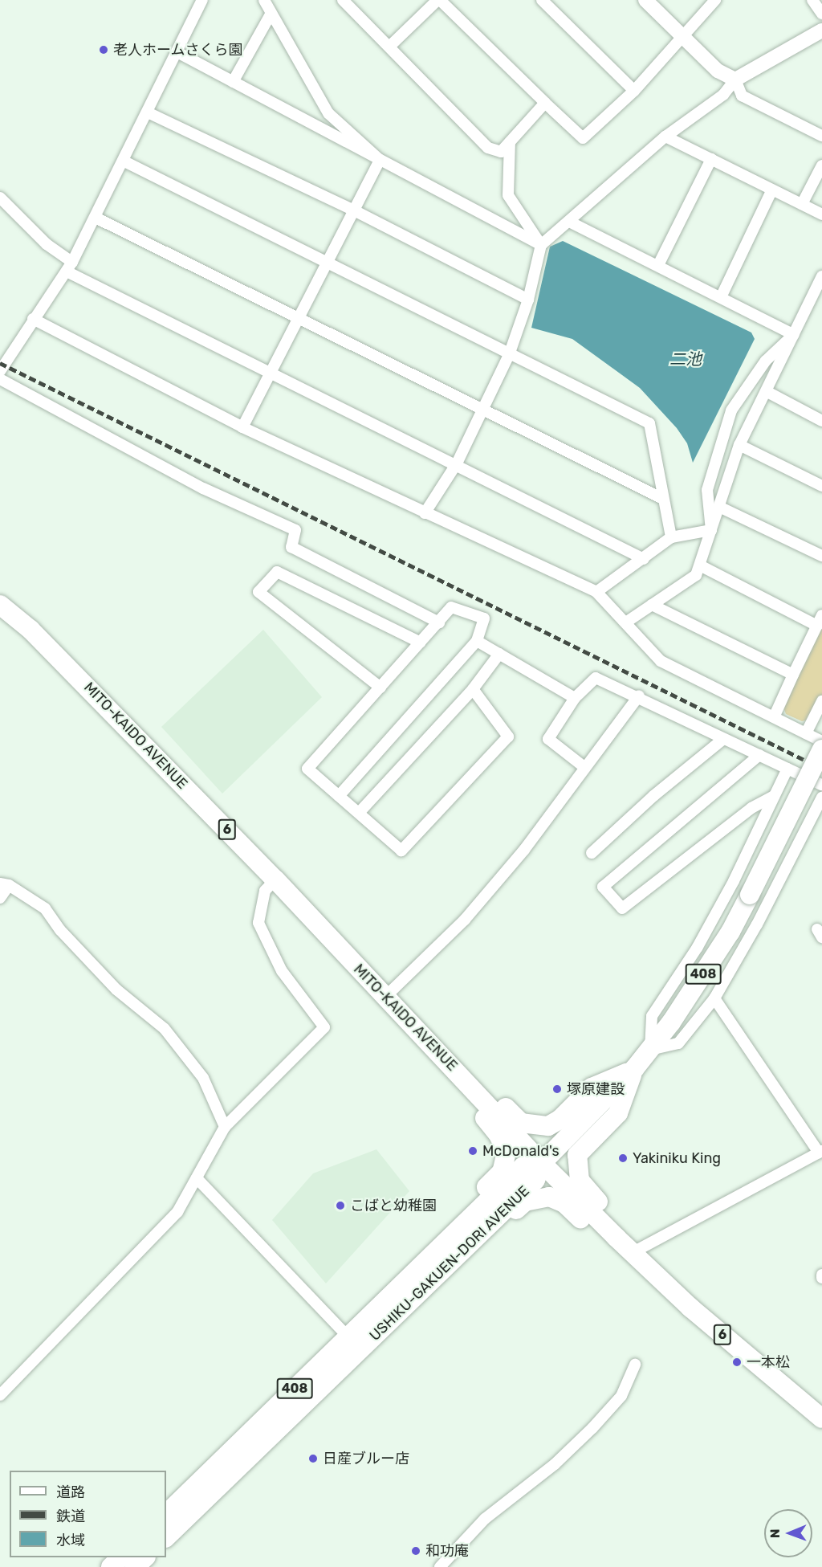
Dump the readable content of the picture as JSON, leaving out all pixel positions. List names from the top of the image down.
{
  "streets": {
    "highway": [
      "MITO-KAIDO AVENUE",
      "6",
      "408",
      "USHIKU-GAKUEN-DORI AVENUE"
    ]
  },
  "crossings": [
    ["MITO-KAIDO AVENUE", "408"],
    ["MITO-KAIDO AVENUE", "USHIKU-GAKUEN-DORI AVENUE"],
    ["408", "USHIKU-GAKUEN-DORI AVENUE"]
  ],
  "water": ["二池"],
  "places": [
    "老人ホームさくら園",
    "塚原建設",
    "McDonald's",
    "Yakiniku King",
    "こばと幼稚園",
    "一本松",
    "日産ブルー店",
    "和功庵"
  ],
  "legend": ["道路", "鉄道", "水域"],
  "north": "left"
}
